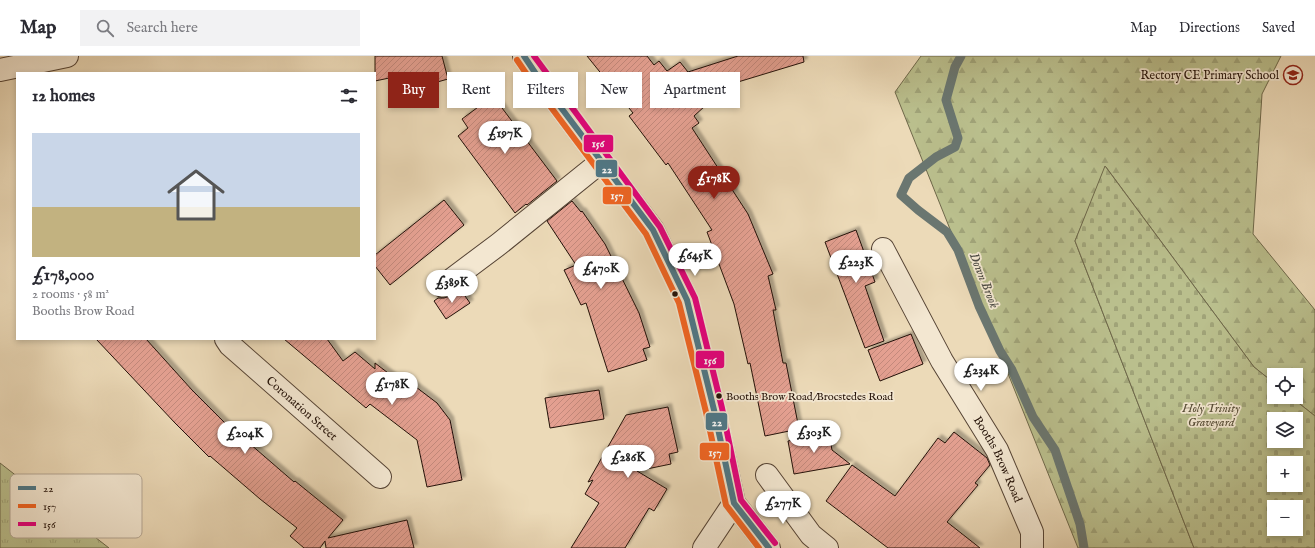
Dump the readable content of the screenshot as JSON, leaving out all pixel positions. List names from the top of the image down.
{
  "streets": {
    "street": ["Coronation Street", "Booths Brow Road"]
  },
  "water": ["Down Brook"],
  "parks": ["Holy Trinity Graveyard"],
  "places": {
    "school or university": ["Rectory CE Primary School"],
    "other": ["Booths Brow Road/Brocstedes Road"]
  },
  "lines": ["transit line 22", "transit line 156", "transit line 157"],
  "legend": ["22", "157", "156"],
  "page": {
    "header": "Map",
    "search": "Search here",
    "nav": ["Map", "Directions", "Saved"],
    "chip": [
      "Buy",
      "Rent",
      "Filters",
      "New",
      "Apartment"
    ],
    "heading": "12 homes",
    "list": [
      {
        "name": "£178,000",
        "note": "2 rooms · 58 m² · Booths Brow Road"
      }
    ],
    "price": [
      "£197K",
      "£178K",
      "£645K",
      "£223K",
      "£470K",
      "£389K",
      "£234K",
      "£178K",
      "£303K",
      "£204K",
      "£286K",
      "£277K"
    ],
    "map_buttons": ["+", "−"]
  }
}
